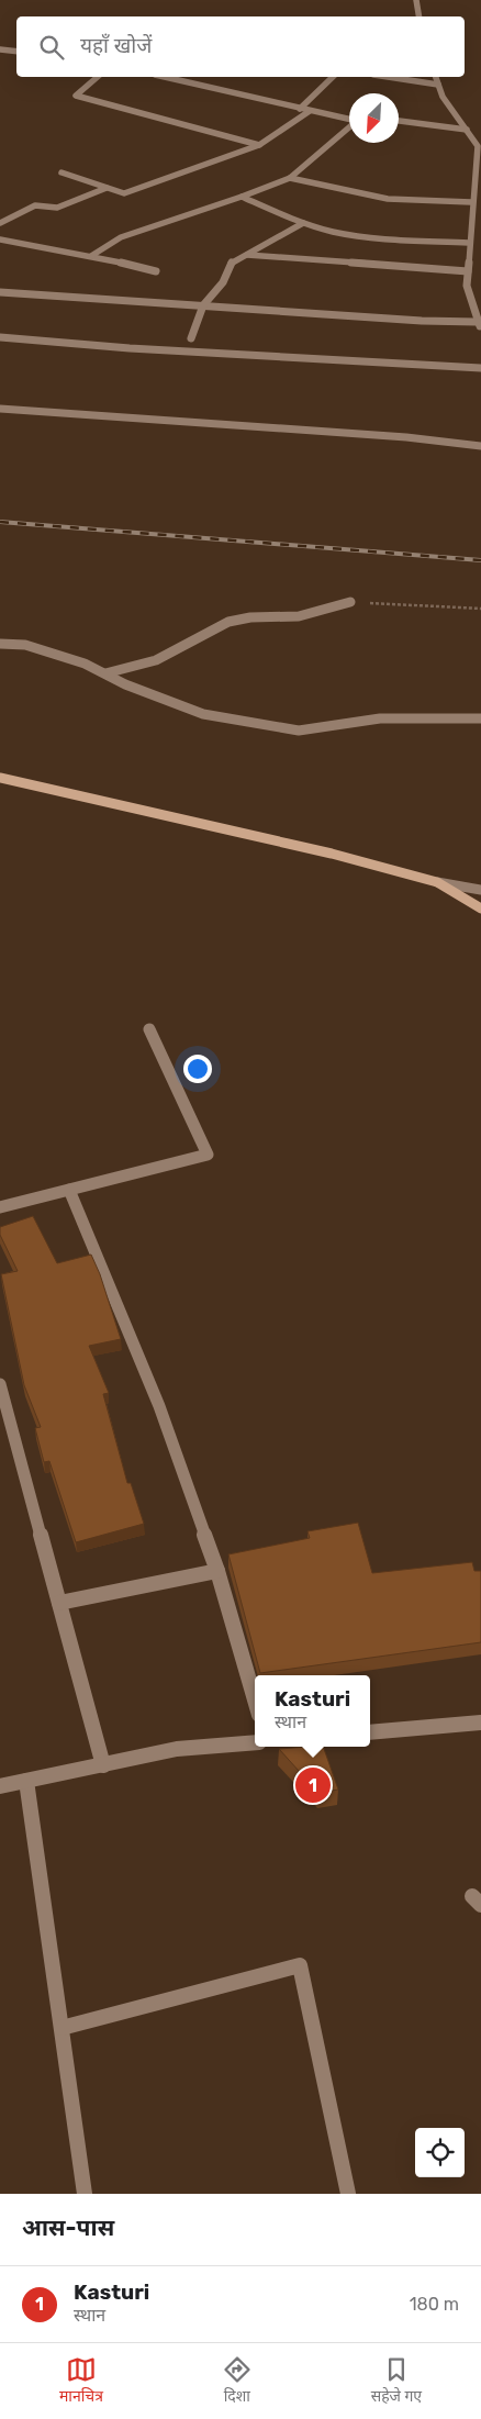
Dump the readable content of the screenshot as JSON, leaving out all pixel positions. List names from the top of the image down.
{
  "north": "bottom left",
  "page": {
    "search": "यहाँ खोजें",
    "popup": ["Kasturi", "स्थान"],
    "pins": "1",
    "heading": "आस-पास",
    "list": [
      {
        "mark": "1",
        "name": "Kasturi",
        "note": "स्थान",
        "value": "180 m"
      }
    ],
    "nav": ["मानचित्र", "दिशा", "सहेजे गए"]
  }
}
